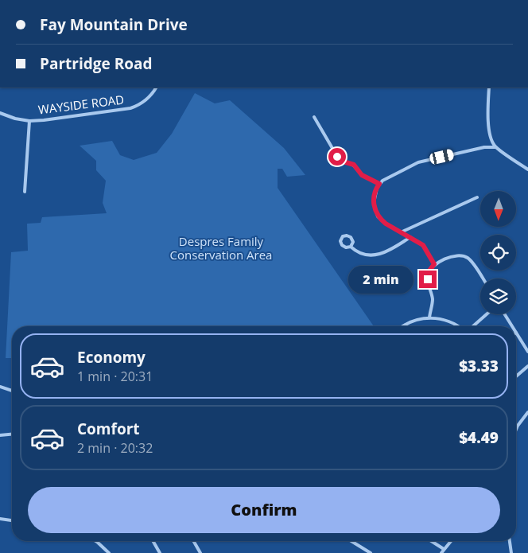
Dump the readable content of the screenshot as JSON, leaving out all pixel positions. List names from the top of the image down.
{
  "streets": {
    "street": ["WAYSIDE ROAD"]
  },
  "parks": ["Despres Family Conservation Area"],
  "north": "bottom",
  "page": {
    "banner": ["Fay Mountain Drive", "Partridge Road"],
    "bubble": "2 min",
    "list": [
      {
        "name": "Economy",
        "note": "1 min · 20:31",
        "value": "$3.33"
      },
      {
        "name": "Comfort",
        "note": "2 min · 20:32",
        "value": "$4.49"
      }
    ],
    "buttons": "Confirm"
  }
}
